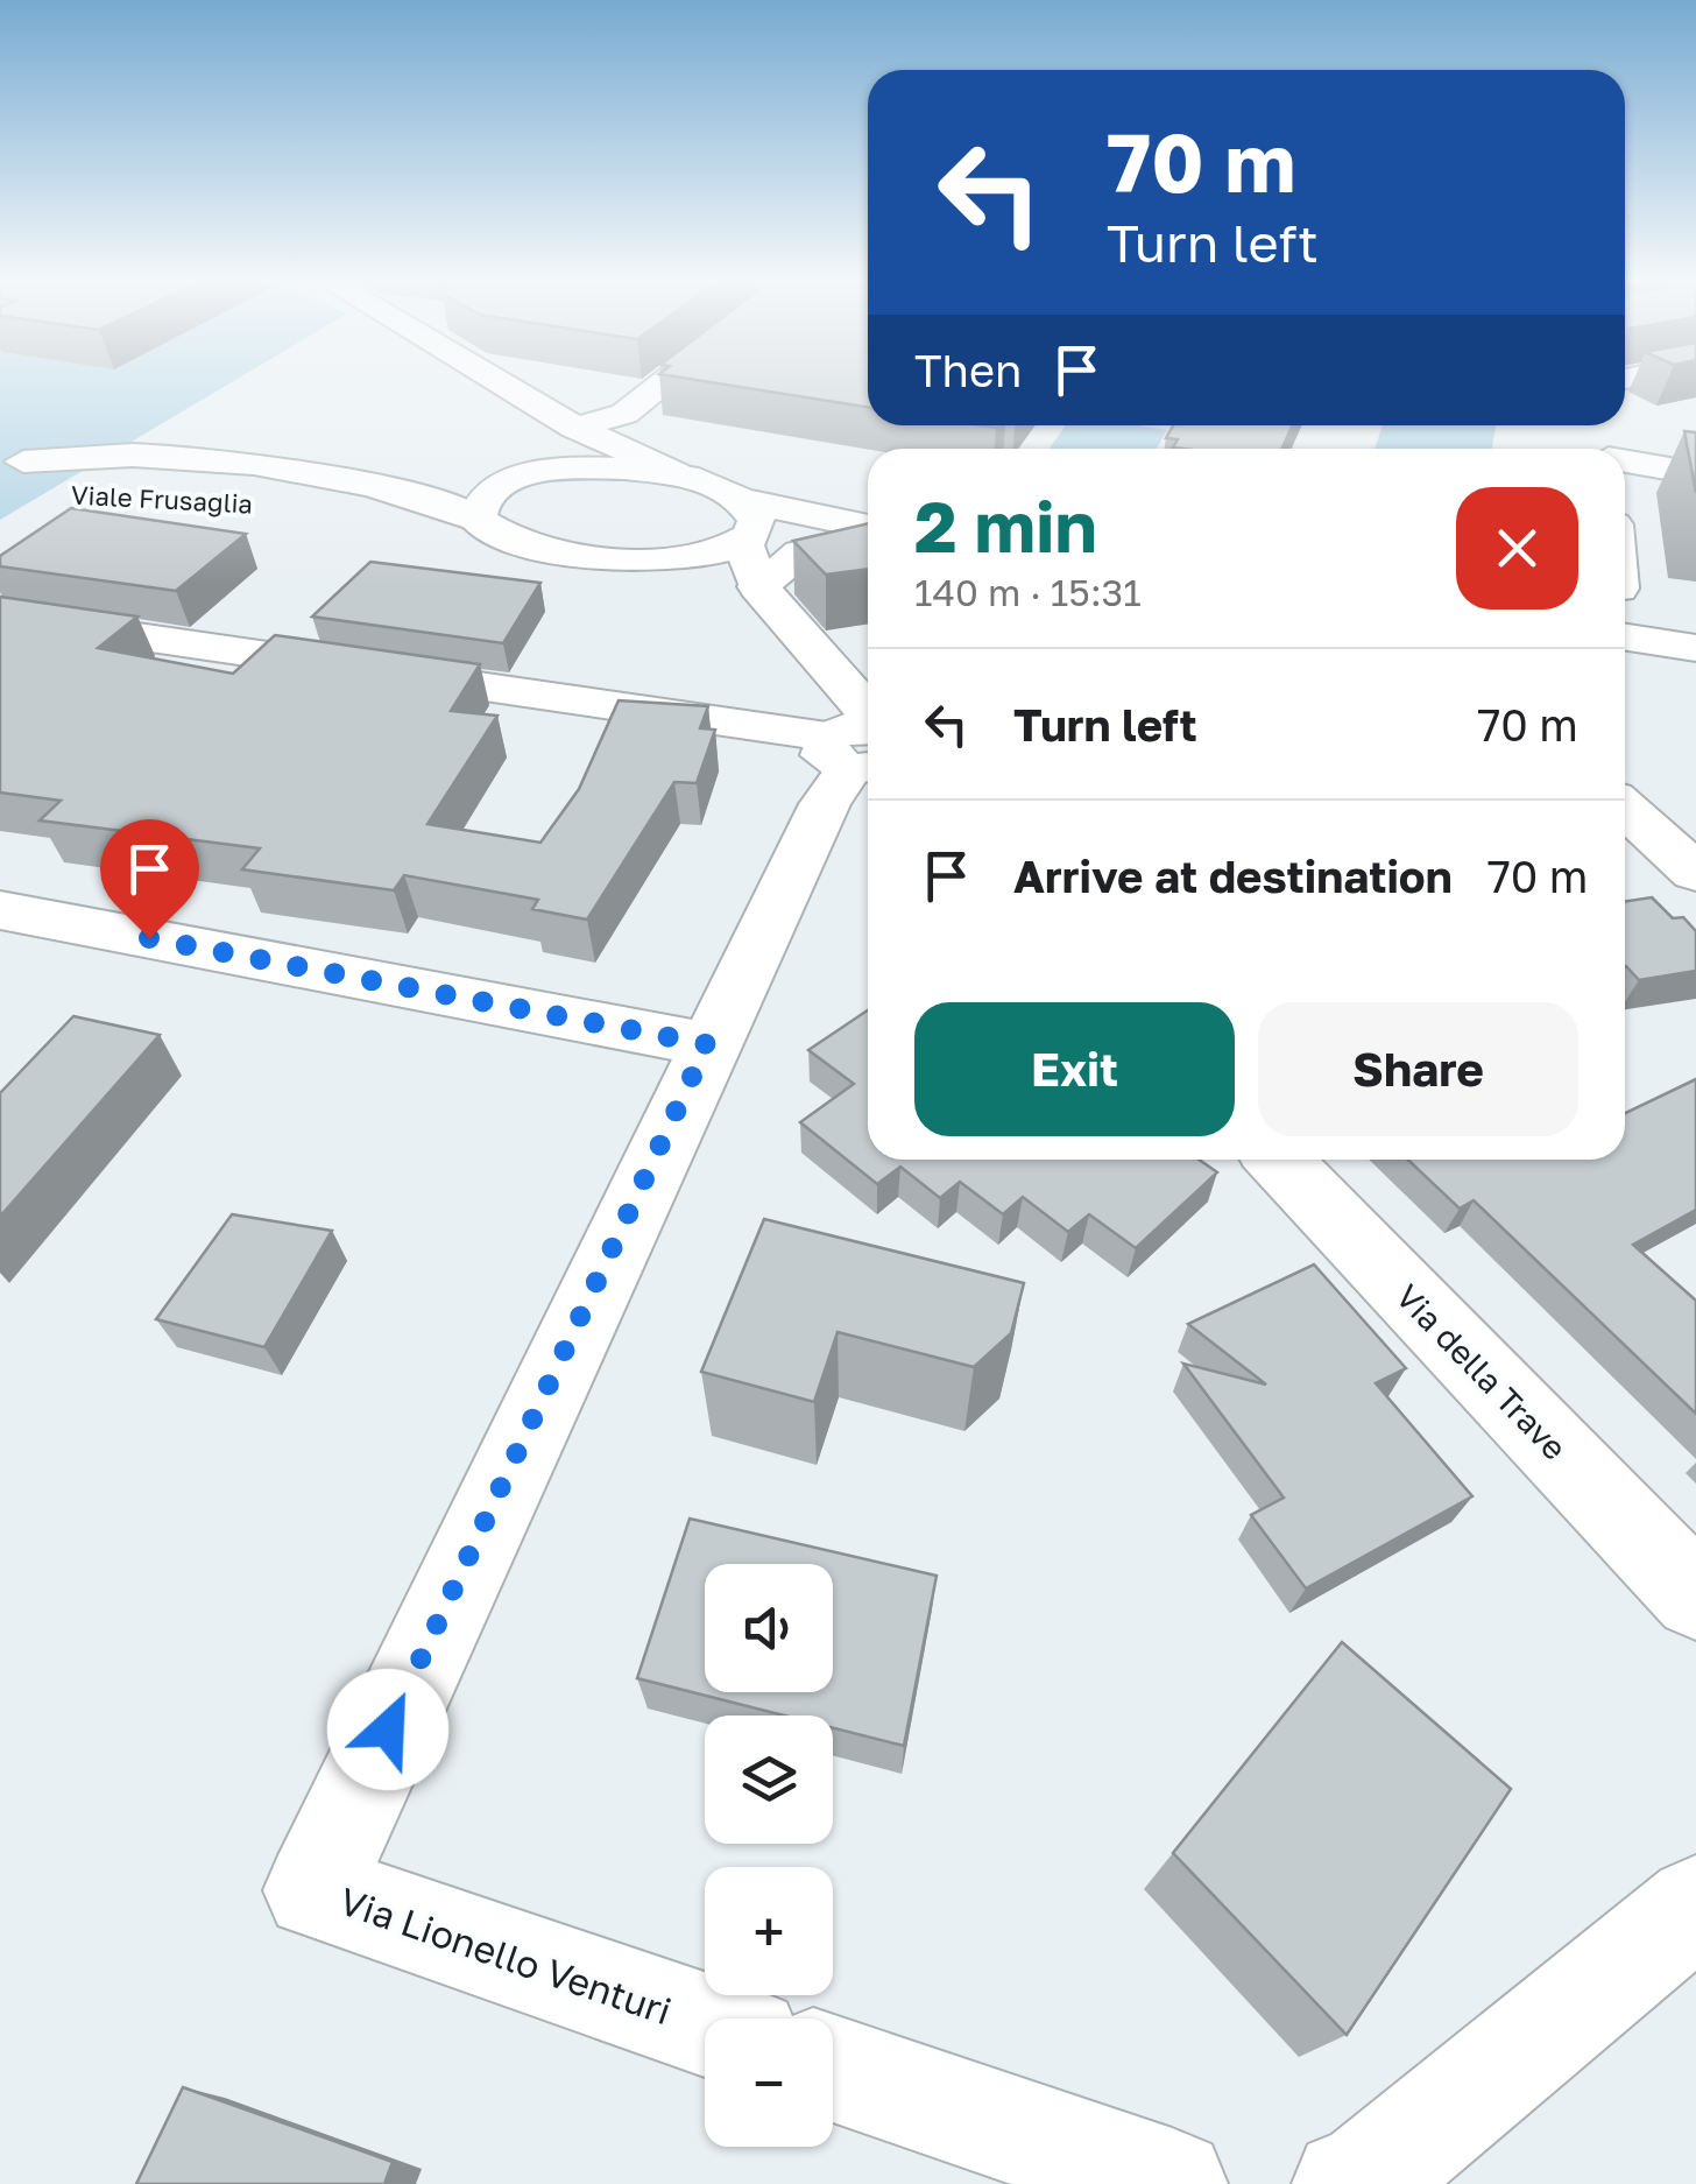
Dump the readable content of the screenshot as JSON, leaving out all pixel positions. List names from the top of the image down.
{
  "streets": {
    "street": ["Viale Frusaglia", "Via della Trave", "Via Lionello Venturi"]
  },
  "page": {
    "turn": ["70 m", "Turn left"],
    "then": "Then",
    "heading": ["2 min", "140 m · 15:31"],
    "list": [
      {
        "name": "Turn left",
        "value": "70 m"
      },
      {
        "name": "Arrive at destination",
        "value": "70 m"
      }
    ],
    "buttons": ["Exit", "Share"],
    "map_buttons": ["+", "−"]
  }
}
